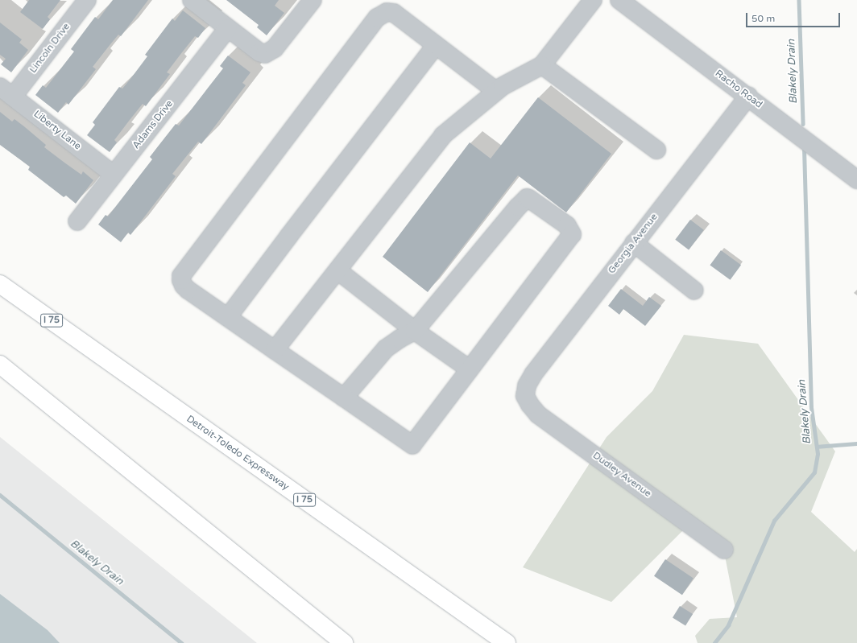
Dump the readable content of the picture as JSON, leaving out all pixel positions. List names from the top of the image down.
{
  "streets": {
    "highway": ["I 75", "Detroit-Toledo Expressway"],
    "street": [
      "Lincoln Drive",
      "Racho Road",
      "Adams Drive",
      "Liberty Lane",
      "Georgia Avenue",
      "Dudley Avenue"
    ]
  },
  "crossings": [
    ["Lincoln Drive", "Liberty Lane"],
    ["Racho Road", "Georgia Avenue"],
    ["Adams Drive", "Liberty Lane"],
    ["Georgia Avenue", "Dudley Avenue"]
  ],
  "water": ["Blakely Drain"],
  "scale_bar": "50 m"
}
